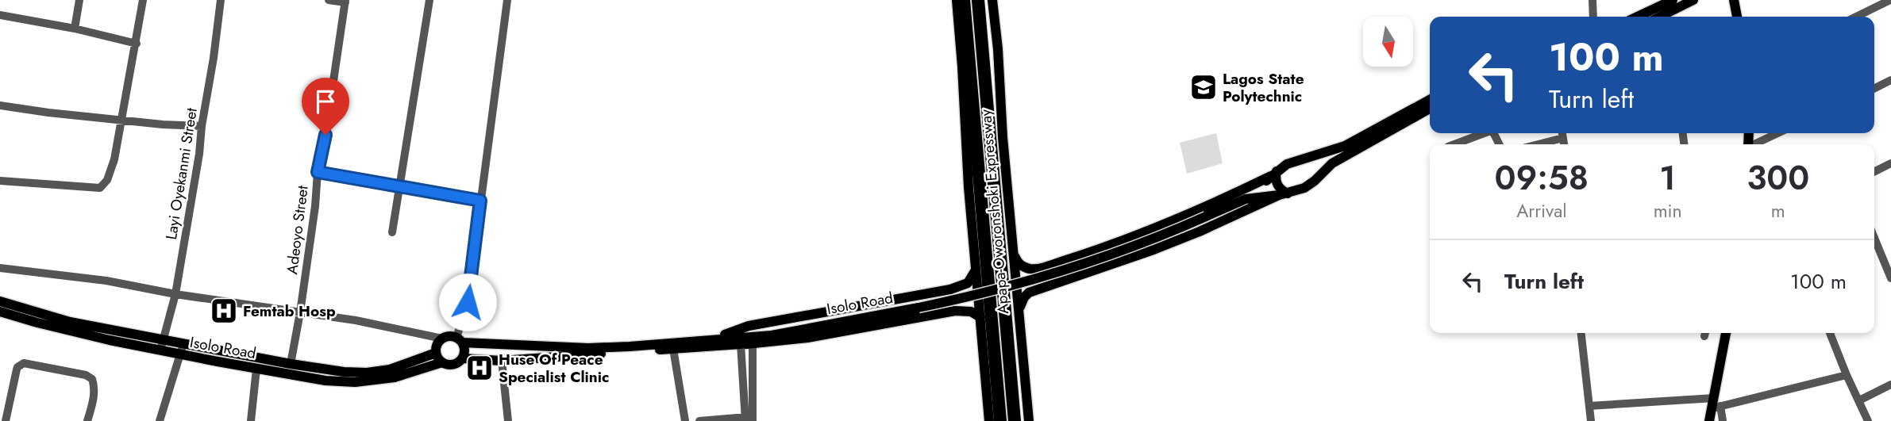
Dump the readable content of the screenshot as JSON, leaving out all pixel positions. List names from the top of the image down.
{
  "streets": {
    "highway": ["Apapa-Oworonshoki Expressway"],
    "main road": ["Isolo Road"],
    "street": ["Layi Oyekanmi Street", "Adeoyo Street"]
  },
  "crossings": [
    ["Layi Oyekanmi Street", "Isolo Road"],
    ["Adeoyo Street", "Isolo Road"]
  ],
  "places": {
    "school or university": ["Lagos State Polytechnic"],
    "hospital": ["Femtab Hosp", "Huse Of Peace Specialist Clinic"]
  },
  "north": "bottom",
  "page": {
    "turn": ["100 m", "Turn left"],
    "eta": [
      "09:58",
      "Arrival",
      "1",
      "min",
      "300",
      "m"
    ],
    "list": [
      {
        "name": "Turn left",
        "value": "100 m"
      }
    ]
  }
}
